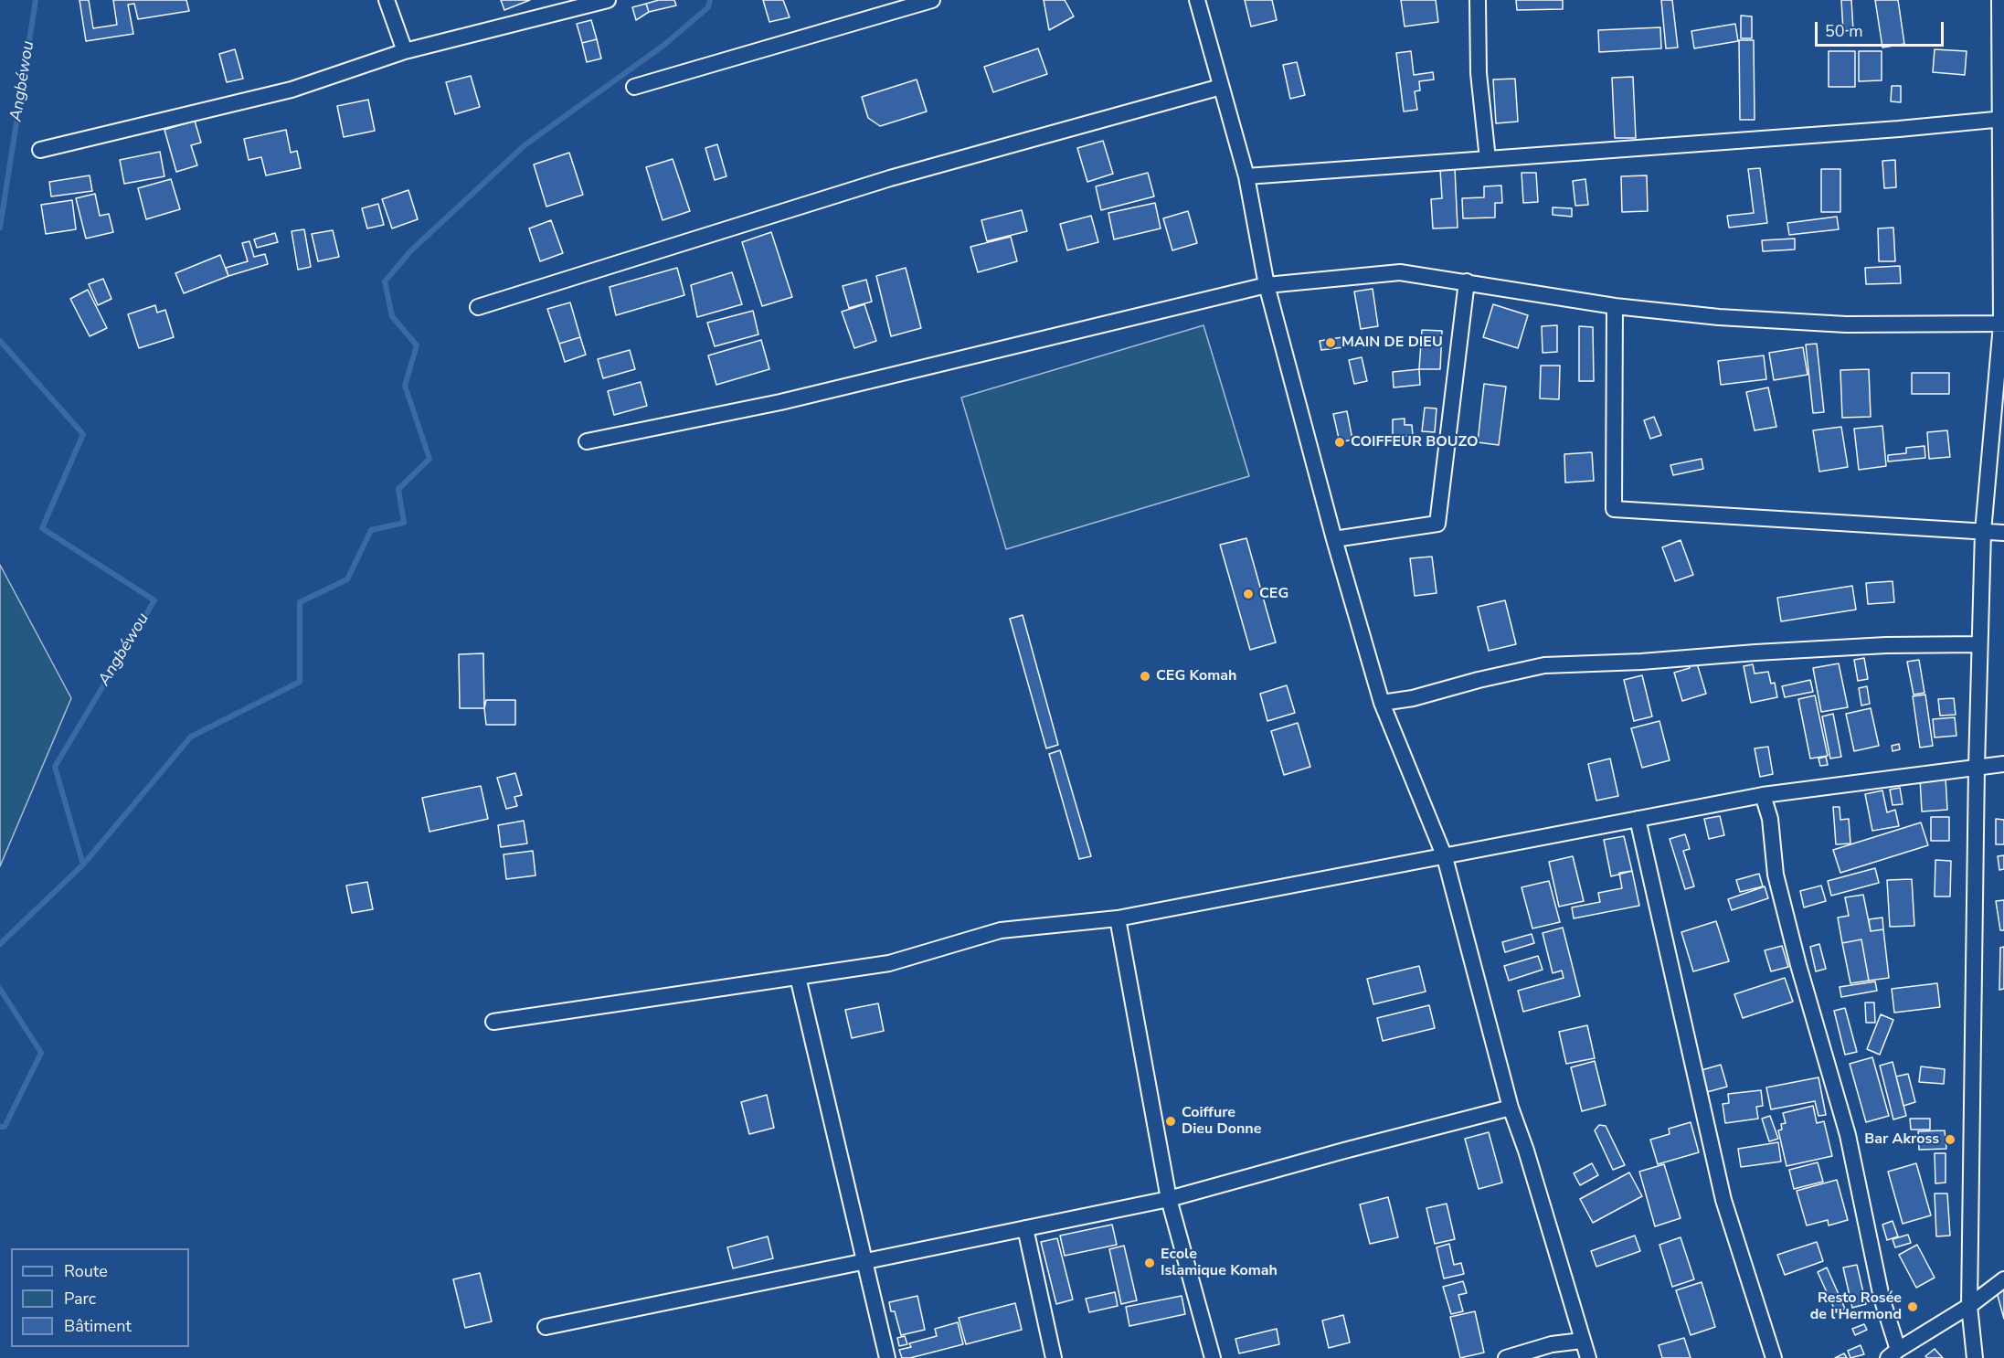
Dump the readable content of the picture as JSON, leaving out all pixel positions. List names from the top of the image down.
{
  "water": ["Angbéwou"],
  "places": [
    "MAIN DE DIEU",
    "COIFFEUR BOUZO",
    "CEG",
    "CEG Komah",
    "Coiffure Dieu Donne",
    "Bar Akross",
    "Ecole Islamique Komah",
    "Resto Rosée de l'Hermond"
  ],
  "legend": ["Route", "Parc", "Bâtiment"],
  "scale_bar": "50 m"
}
